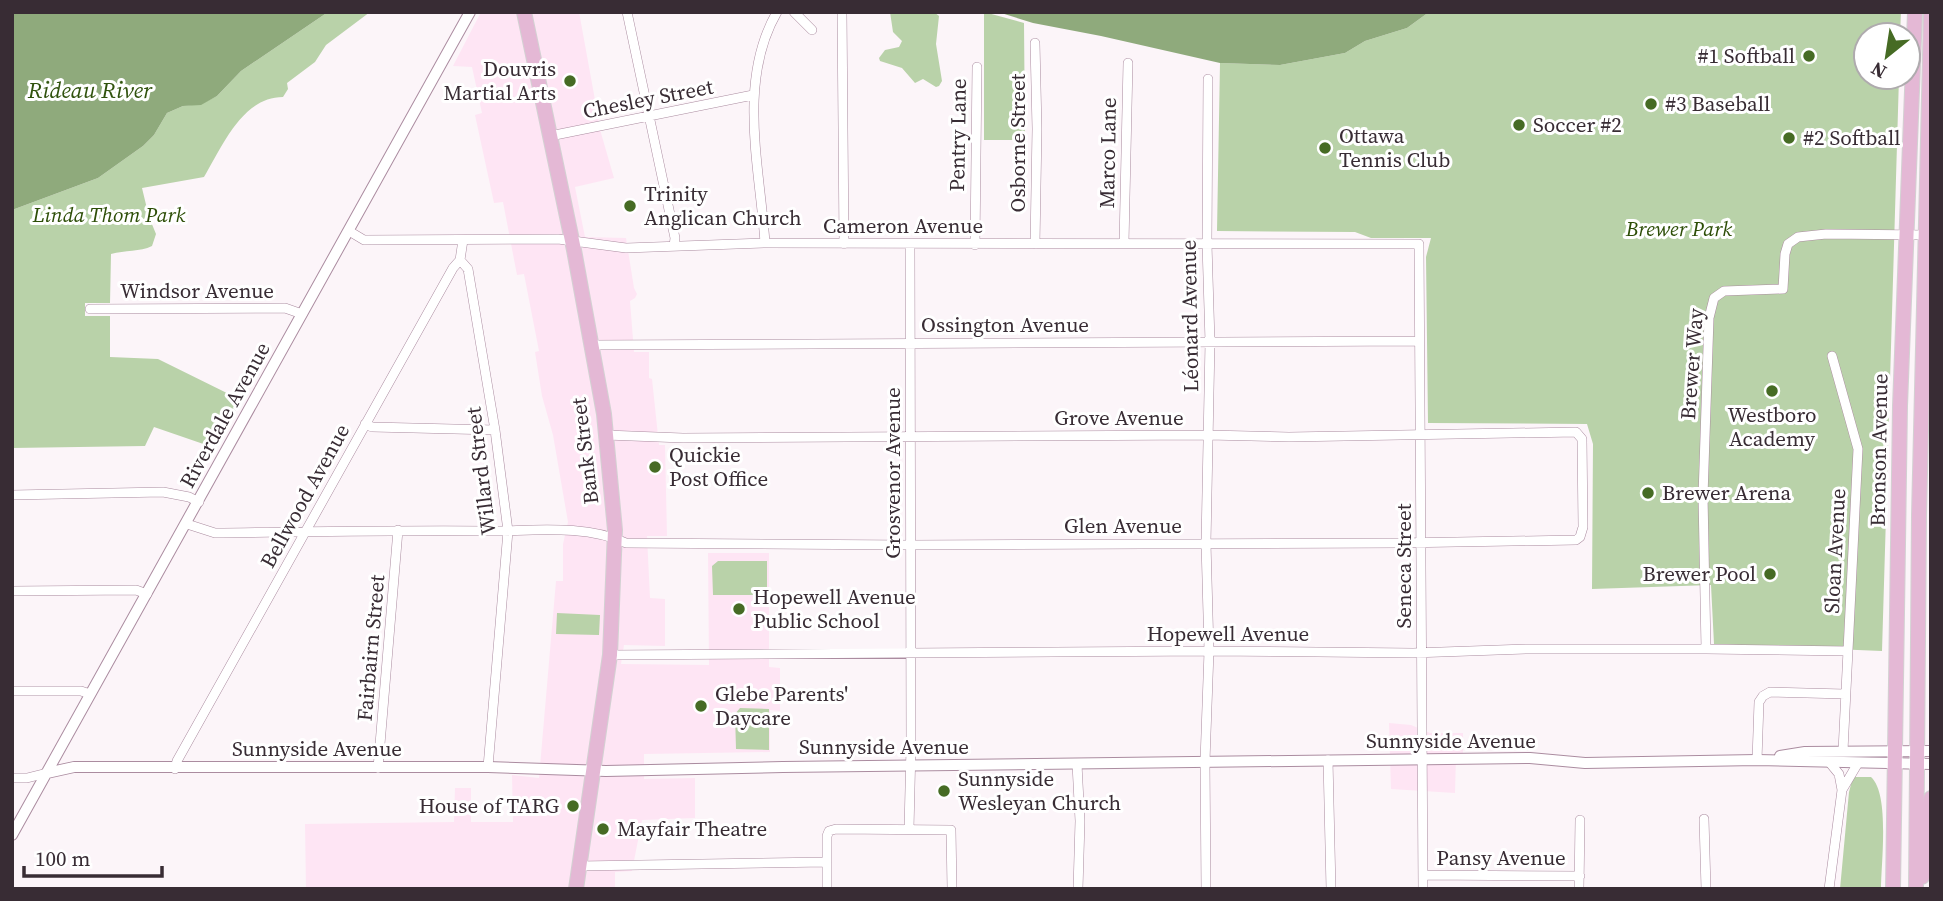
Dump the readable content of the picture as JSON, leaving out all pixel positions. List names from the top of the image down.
{
  "streets": {
    "main road": ["Bronson Avenue", "Bank Street"],
    "street": [
      "Chesley Street",
      "Pentry Lane",
      "Osborne Street",
      "Marco Lane",
      "Cameron Avenue",
      "Windsor Avenue",
      "Léonard Avenue",
      "Ossington Avenue",
      "Brewer Way",
      "Riverdale Avenue",
      "Grove Avenue",
      "Willard Street",
      "Grosvenor Avenue",
      "Bellwood Avenue",
      "Glen Avenue",
      "Sloan Avenue",
      "Seneca Street",
      "Hopewell Avenue",
      "Fairbairn Street",
      "Sunnyside Avenue",
      "Pansy Avenue"
    ]
  },
  "crossings": [
    ["Chesley Street", "Bank Street"],
    ["Pentry Lane", "Cameron Avenue"],
    ["Osborne Street", "Cameron Avenue"],
    ["Marco Lane", "Cameron Avenue"],
    ["Cameron Avenue", "Léonard Avenue"],
    ["Cameron Avenue", "Riverdale Avenue"],
    ["Cameron Avenue", "Bank Street"],
    ["Cameron Avenue", "Grosvenor Avenue"],
    ["Cameron Avenue", "Bellwood Avenue"],
    ["Cameron Avenue", "Seneca Street"],
    ["Windsor Avenue", "Riverdale Avenue"],
    ["Léonard Avenue", "Ossington Avenue"],
    ["Léonard Avenue", "Grove Avenue"],
    ["Léonard Avenue", "Glen Avenue"],
    ["Léonard Avenue", "Hopewell Avenue"],
    ["Léonard Avenue", "Sunnyside Avenue"],
    ["Ossington Avenue", "Bank Street"],
    ["Ossington Avenue", "Grosvenor Avenue"],
    ["Ossington Avenue", "Seneca Street"],
    ["Brewer Way", "Bronson Avenue"],
    ["Brewer Way", "Hopewell Avenue"],
    ["Riverdale Avenue", "Glen Avenue"],
    ["Riverdale Avenue", "Sunnyside Avenue"],
    ["Grove Avenue", "Bank Street"],
    ["Grove Avenue", "Grosvenor Avenue"],
    ["Grove Avenue", "Glen Avenue"],
    ["Grove Avenue", "Seneca Street"],
    ["Bronson Avenue", "Sunnyside Avenue"],
    ["Bank Street", "Glen Avenue"],
    ["Bank Street", "Hopewell Avenue"],
    ["Bank Street", "Sunnyside Avenue"],
    ["Willard Street", "Bellwood Avenue"],
    ["Willard Street", "Glen Avenue"],
    ["Willard Street", "Sunnyside Avenue"],
    ["Grosvenor Avenue", "Glen Avenue"],
    ["Grosvenor Avenue", "Hopewell Avenue"],
    ["Grosvenor Avenue", "Sunnyside Avenue"],
    ["Bellwood Avenue", "Glen Avenue"],
    ["Bellwood Avenue", "Sunnyside Avenue"],
    ["Glen Avenue", "Seneca Street"],
    ["Glen Avenue", "Fairbairn Street"],
    ["Sloan Avenue", "Hopewell Avenue"],
    ["Sloan Avenue", "Sunnyside Avenue"],
    ["Seneca Street", "Hopewell Avenue"],
    ["Seneca Street", "Sunnyside Avenue"],
    ["Seneca Street", "Pansy Avenue"],
    ["Fairbairn Street", "Sunnyside Avenue"]
  ],
  "water": ["Rideau River"],
  "parks": ["Linda Thom Park", "Brewer Park"],
  "places": [
    "#1 Softball",
    "Douvris Martial Arts",
    "#3 Baseball",
    "Soccer #2",
    "#2 Softball",
    "Ottawa Tennis Club",
    "Trinity Anglican Church",
    "Westboro Academy",
    "Quickie Post Office",
    "Brewer Arena",
    "Brewer Pool",
    "Hopewell Avenue Public School",
    "Glebe Parents' Daycare",
    "Sunnyside Wesleyan Church",
    "House of TARG",
    "Mayfair Theatre"
  ],
  "scale_bar": "100 m",
  "north": "bottom left"
}
